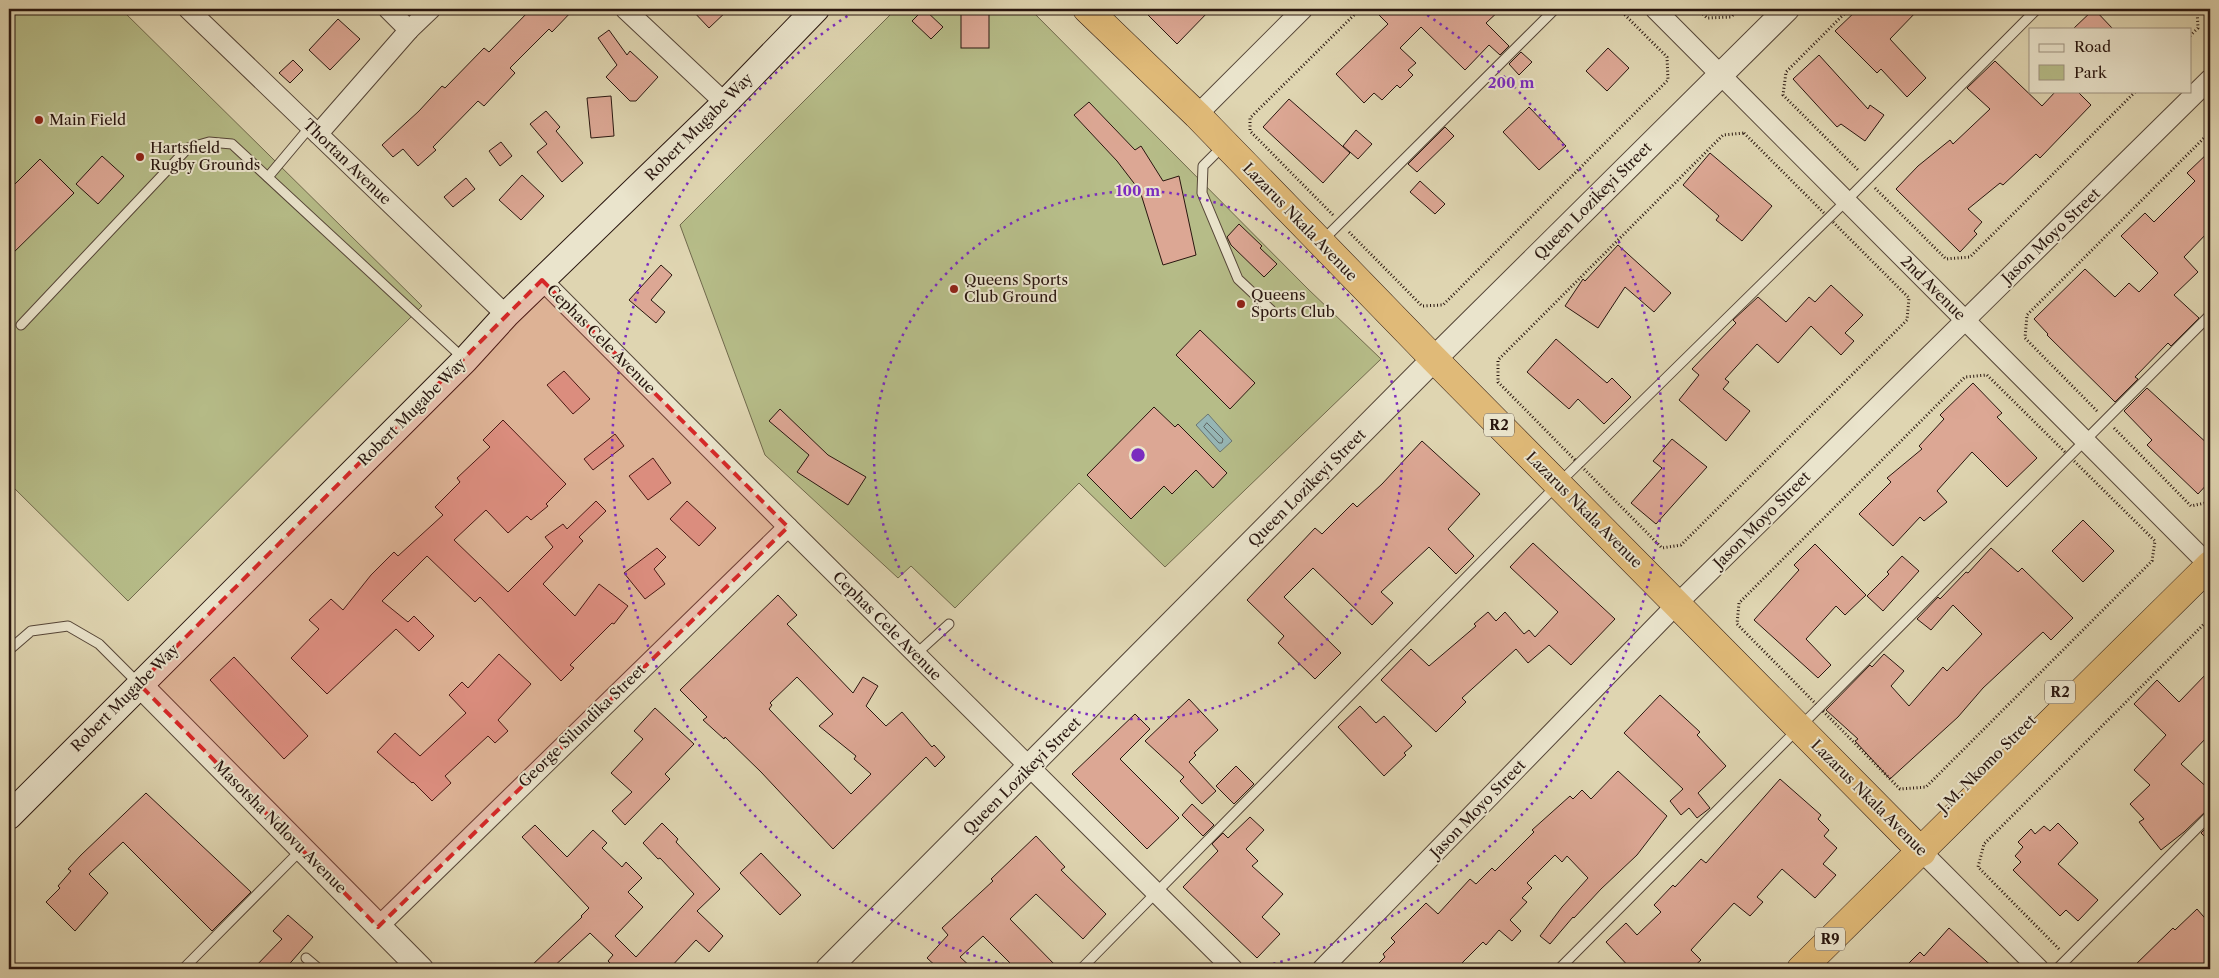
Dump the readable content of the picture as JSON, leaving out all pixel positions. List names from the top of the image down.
{
  "streets": {
    "highway": [
      "Lazarus Nkala Avenue",
      "R2",
      "J.M. Nkomo Street",
      "R9"
    ],
    "main road": ["Robert Mugabe Way"],
    "street": [
      "Thortan Avenue",
      "Queen Lozikeyi Street",
      "Jason Moyo Street",
      "2nd Avenue",
      "Cephas Cele Avenue",
      "George Silundika Street",
      "Masotsha Ndlovu Avenue"
    ]
  },
  "crossings": [
    ["Robert Mugabe Way", "Thortan Avenue"],
    ["Robert Mugabe Way", "Cephas Cele Avenue"],
    ["Robert Mugabe Way", "Masotsha Ndlovu Avenue"],
    ["Queen Lozikeyi Street", "Lazarus Nkala Avenue"],
    ["Queen Lozikeyi Street", "2nd Avenue"],
    ["Queen Lozikeyi Street", "Cephas Cele Avenue"],
    ["Lazarus Nkala Avenue", "Jason Moyo Street"],
    ["Lazarus Nkala Avenue", "J.M. Nkomo Street"],
    ["Lazarus Nkala Avenue", "R9"],
    ["Jason Moyo Street", "2nd Avenue"],
    ["2nd Avenue", "J.M. Nkomo Street"],
    ["Cephas Cele Avenue", "George Silundika Street"],
    ["George Silundika Street", "Masotsha Ndlovu Avenue"],
    ["J.M. Nkomo Street", "R9"]
  ],
  "places": [
    "Main Field",
    "Hartsfield Rugby Grounds",
    "Queens Sports Club Ground",
    "Queens Sports Club"
  ],
  "legend": ["Road", "Park"],
  "rings": ["200 m", "100 m"]
}
